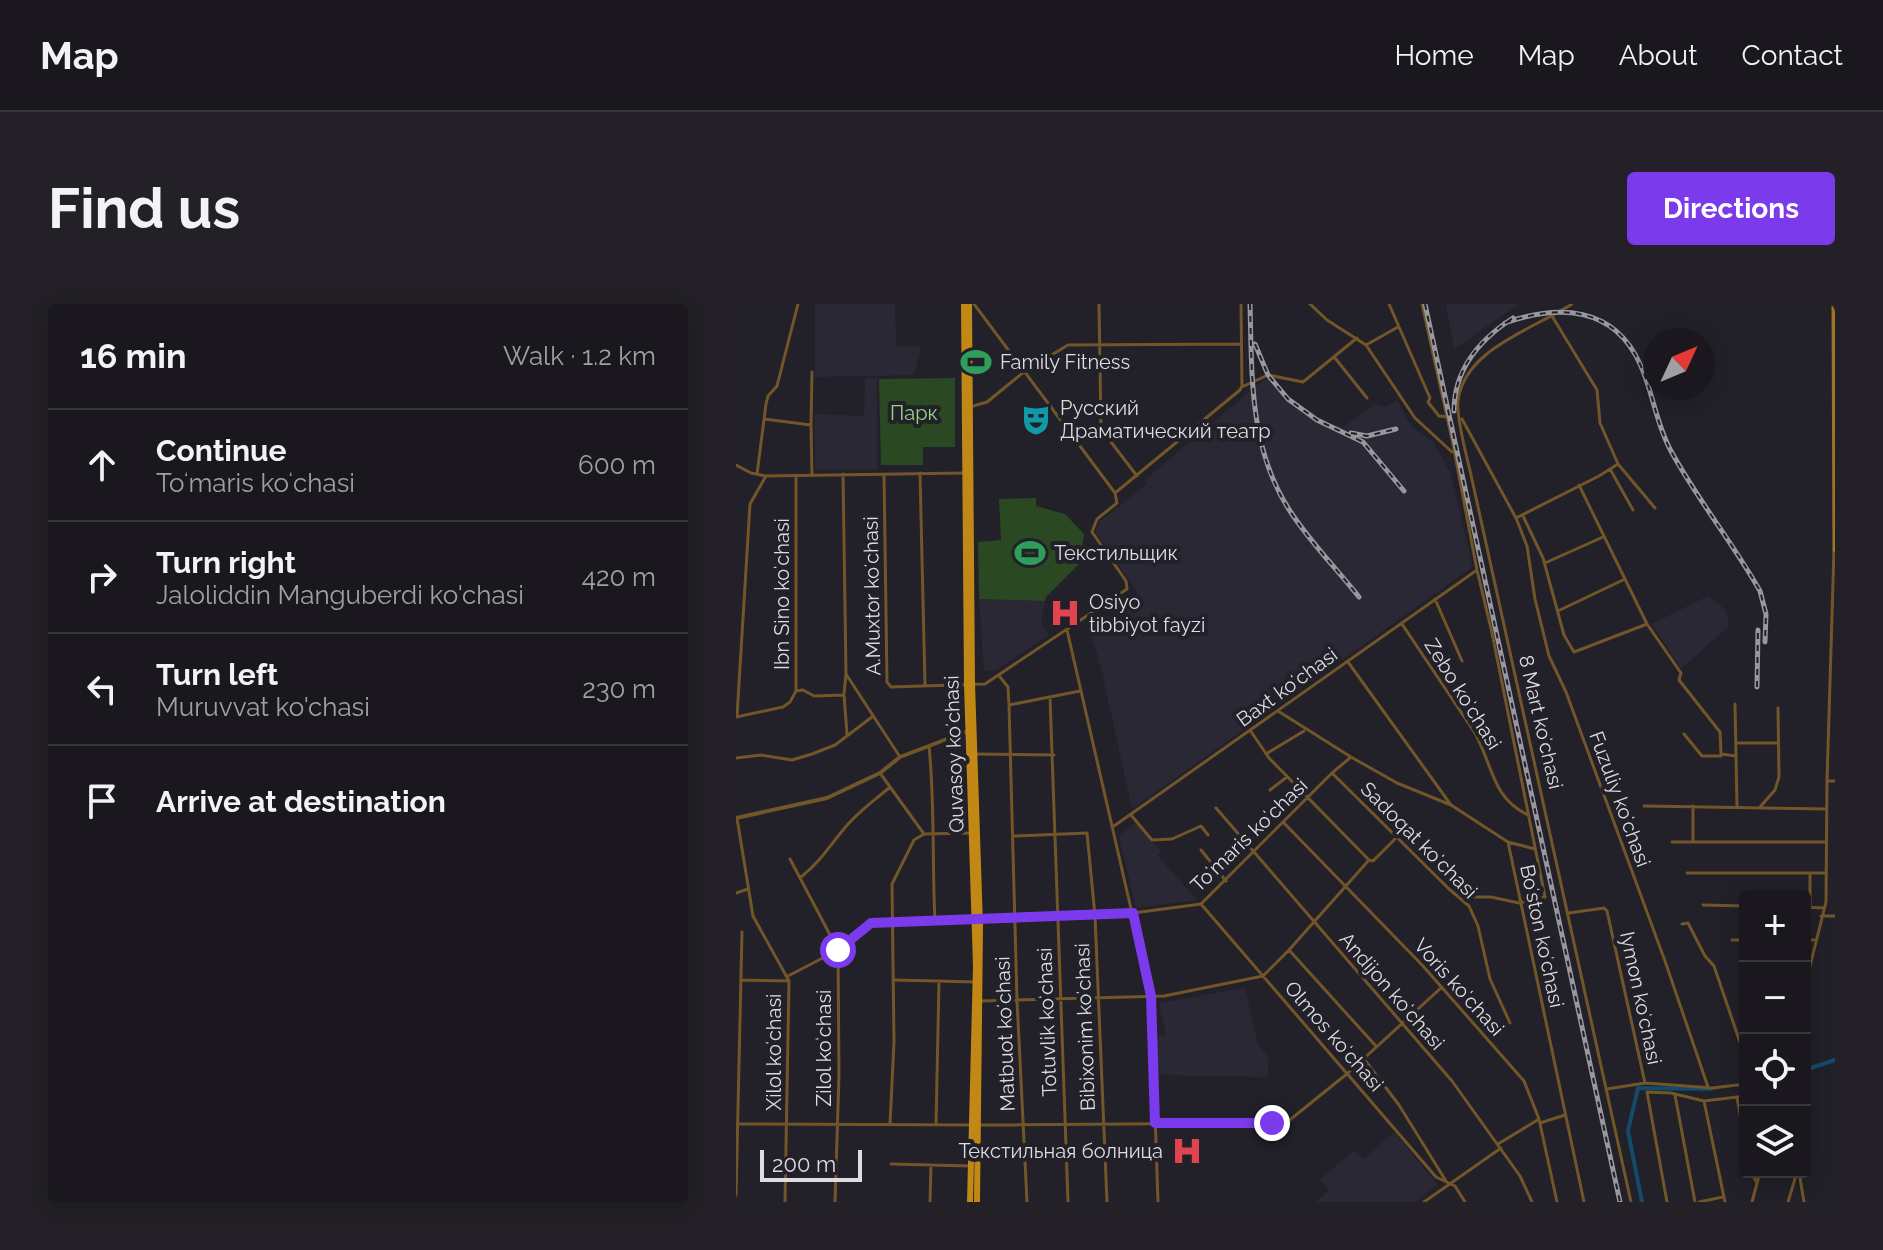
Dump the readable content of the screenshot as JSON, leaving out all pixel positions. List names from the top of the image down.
{
  "streets": {
    "main road": ["Quvasoy koʻchasi"],
    "street": [
      "Ibn Sino koʻchasi",
      "A.Muxtor koʻchasi",
      "Baxt koʻchasi",
      "Zebo koʻchasi",
      "8 Mart koʻchasi",
      "Fuzuliy koʻchasi",
      "Toʻmaris koʻchasi",
      "Sadoqat koʻchasi",
      "Boʻston koʻchasi",
      "Voris koʻchasi",
      "Andijon koʻchasi",
      "Iymon koʻchasi",
      "Totuvlik koʻchasi",
      "Bibixonim koʻchasi",
      "Matbuot koʻchasi",
      "Olmos koʻchasi",
      "Zilol koʻchasi",
      "Xilol koʻchasi"
    ]
  },
  "crossings": [
    ["A.Muxtor koʻchasi", "Quvasoy koʻchasi"],
    ["A.Muxtor koʻchasi", "Matbuot koʻchasi"],
    ["Baxt koʻchasi", "Zebo koʻchasi"],
    ["Baxt koʻchasi", "Boʻston koʻchasi"],
    ["8 Mart koʻchasi", "Fuzuliy koʻchasi"],
    ["8 Mart koʻchasi", "Iymon koʻchasi"],
    ["Quvasoy koʻchasi", "Toʻmaris koʻchasi"],
    ["Toʻmaris koʻchasi", "Sadoqat koʻchasi"],
    ["Toʻmaris koʻchasi", "Boʻston koʻchasi"],
    ["Toʻmaris koʻchasi", "Voris koʻchasi"],
    ["Toʻmaris koʻchasi", "Andijon koʻchasi"],
    ["Toʻmaris koʻchasi", "Totuvlik koʻchasi"],
    ["Toʻmaris koʻchasi", "Bibixonim koʻchasi"],
    ["Toʻmaris koʻchasi", "Matbuot koʻchasi"],
    ["Toʻmaris koʻchasi", "Olmos koʻchasi"],
    ["Toʻmaris koʻchasi", "Zilol koʻchasi"],
    ["Toʻmaris koʻchasi", "Xilol koʻchasi"],
    ["Totuvlik koʻchasi", "Bibixonim koʻchasi"]
  ],
  "parks": ["Парк"],
  "places": {
    "sports": ["Family Fitness", "Текстильщик"],
    "theatre": ["Русский Драматический театр"],
    "hospital": ["Osiyo tibbiyot fayzi", "Текстильная болница"]
  },
  "scale_bar": "200 m",
  "north": "top right",
  "page": {
    "header": "Map",
    "nav": [
      "Home",
      "Map",
      "About",
      "Contact"
    ],
    "buttons": "Directions",
    "title": "Find us",
    "heading": ["16 min", "Walk · 1.2 km"],
    "list": [
      ["Continue", "Toʻmaris koʻchasi", "600 m"],
      ["Turn right", "Jaloliddin Manguberdi ko'chasi", "420 m"],
      ["Turn left", "Muruvvat ko'chasi", "230 m"],
      "Arrive at destination"
    ],
    "map_buttons": ["+", "−"],
    "scale": "200 m"
  }
}
